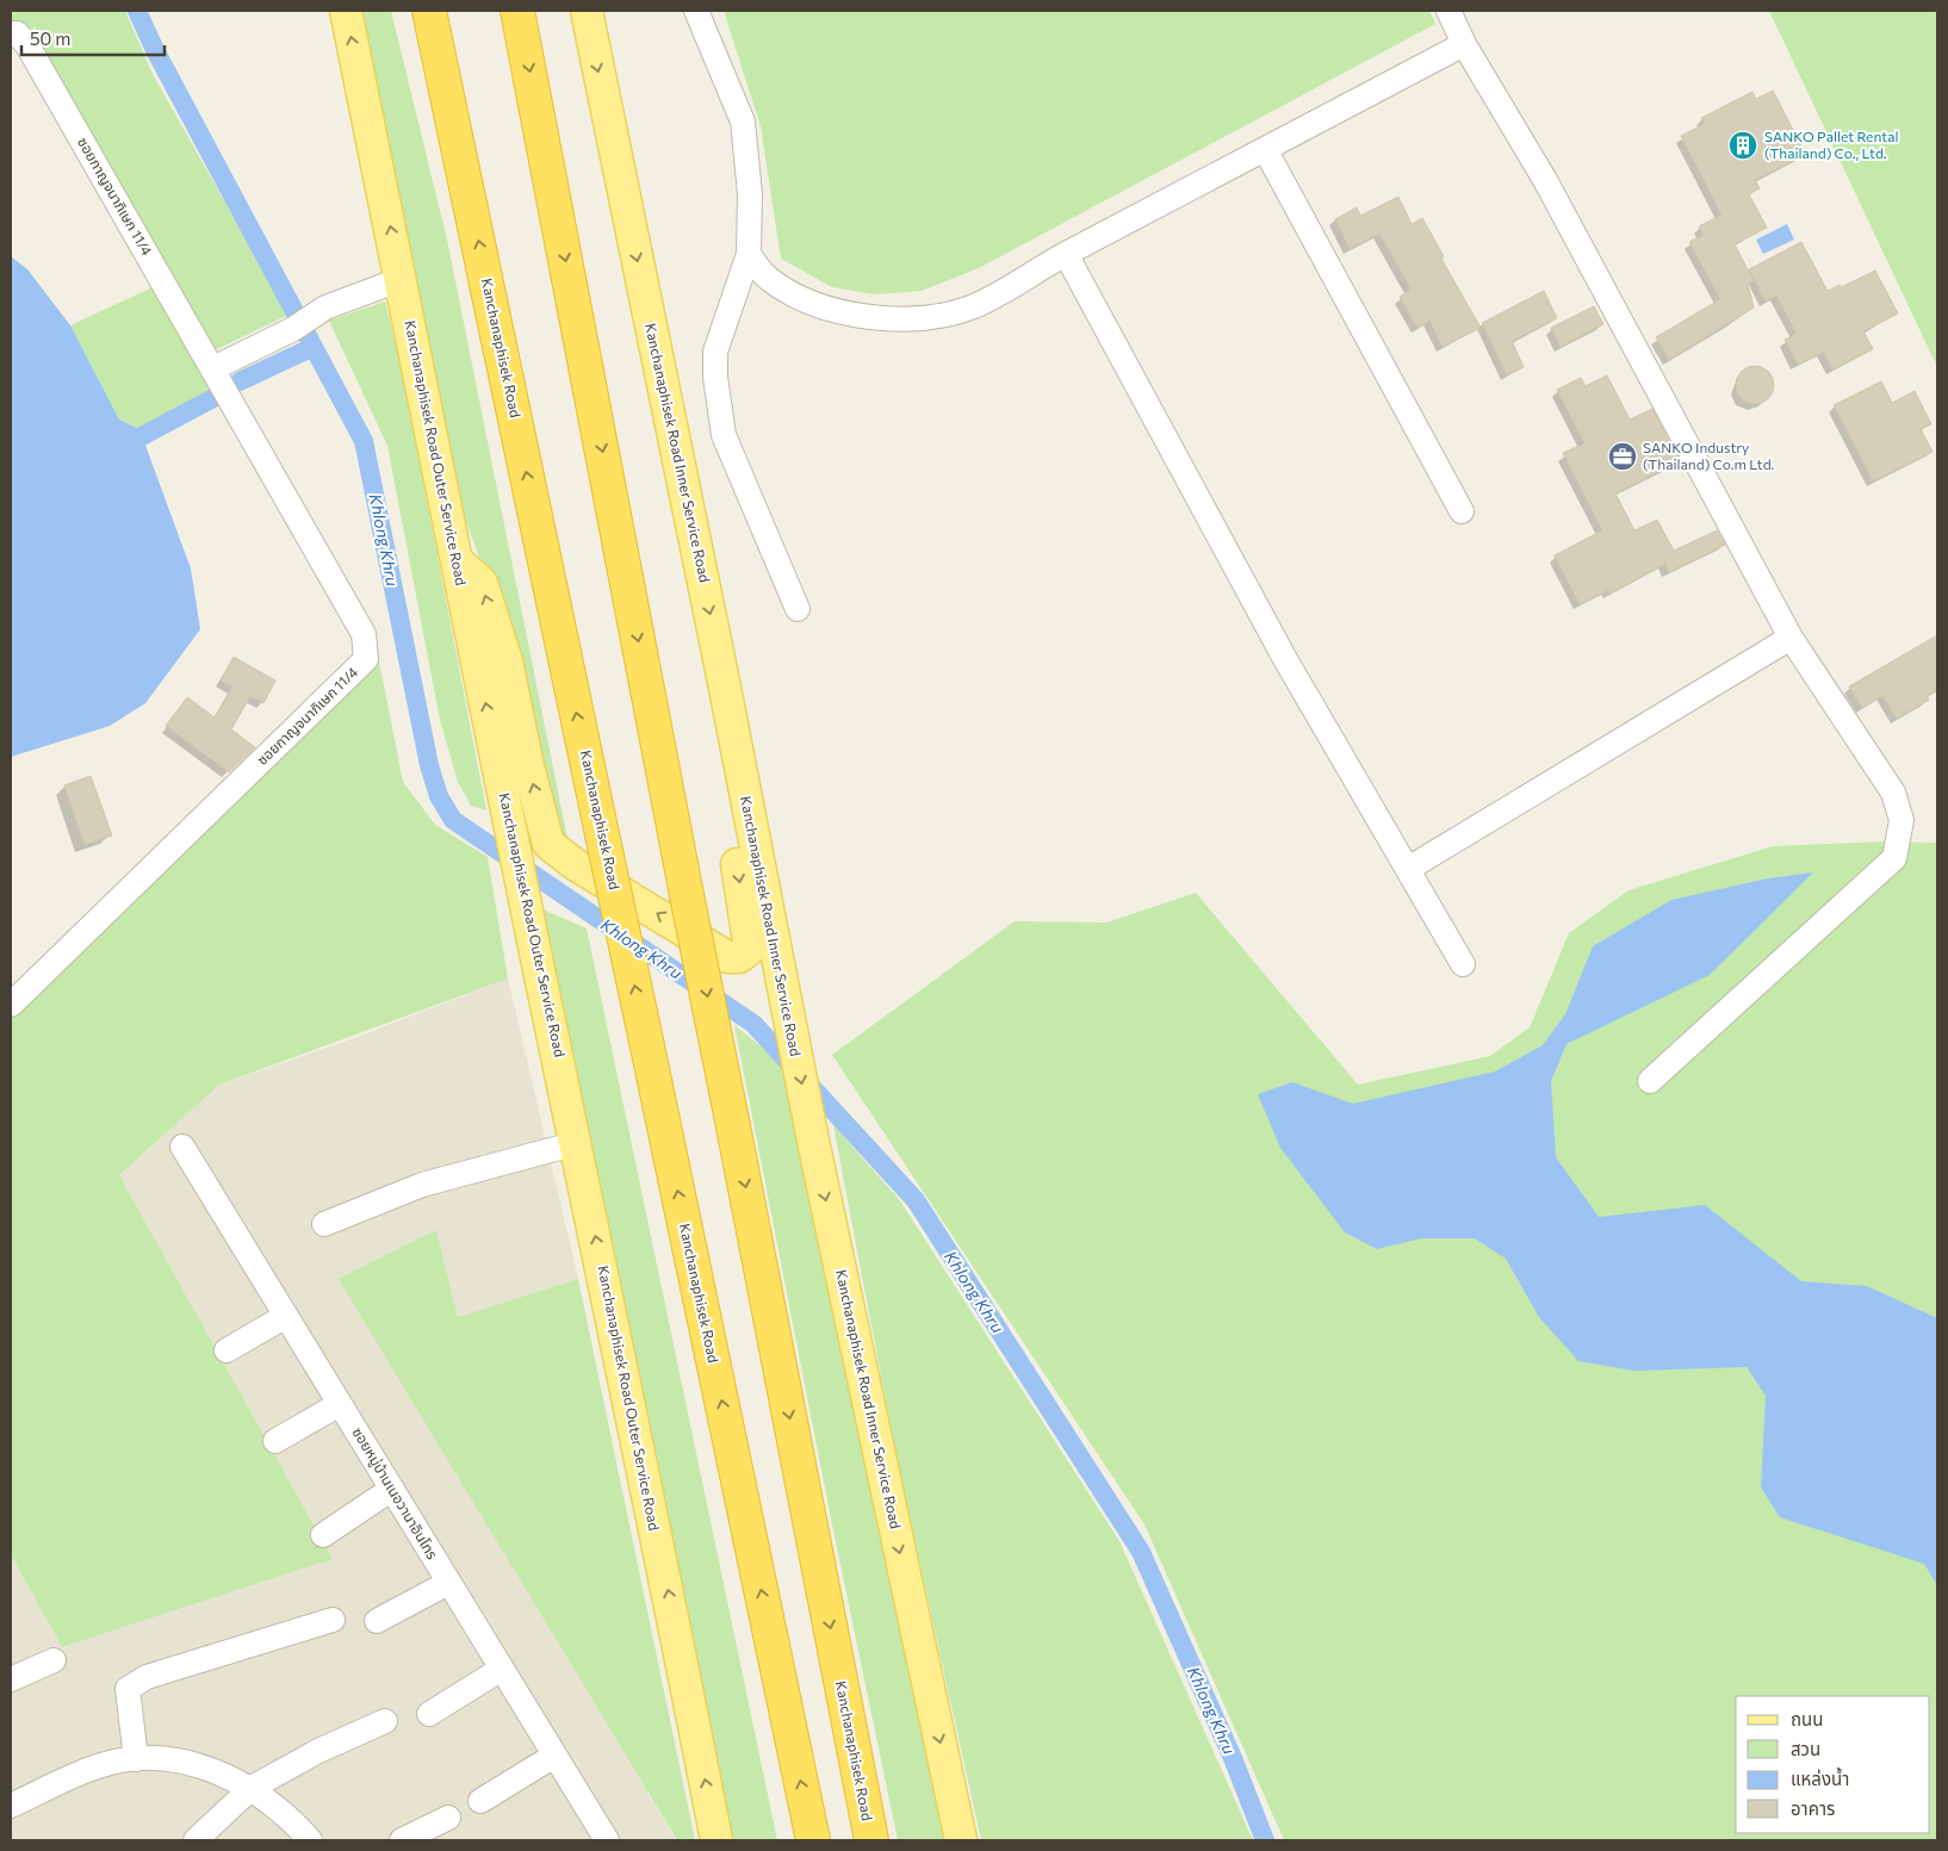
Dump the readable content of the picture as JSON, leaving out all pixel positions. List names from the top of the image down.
{
  "streets": {
    "highway": ["Kanchanaphisek Road"],
    "main road": ["Kanchanaphisek Road Outer Service Road", "Kanchanaphisek Road Inner Service Road"],
    "street": ["ซอยกาญจนาภิเษก 11/4", "ซอยหมู่บ้านเนอวานาอินโทร"]
  },
  "one_way": ["Kanchanaphisek Road Outer Service Road", "Kanchanaphisek Road Inner Service Road"],
  "water": ["Khlong Khru"],
  "places": {
    "building": ["SANKO Pallet Rental (Thailand) Co., Ltd."],
    "office": ["SANKO Industry (Thailand) Co.m Ltd."]
  },
  "legend": [
    "ถนน",
    "สวน",
    "แหล่งน้ำ",
    "อาคาร"
  ],
  "scale_bar": "50 m"
}
